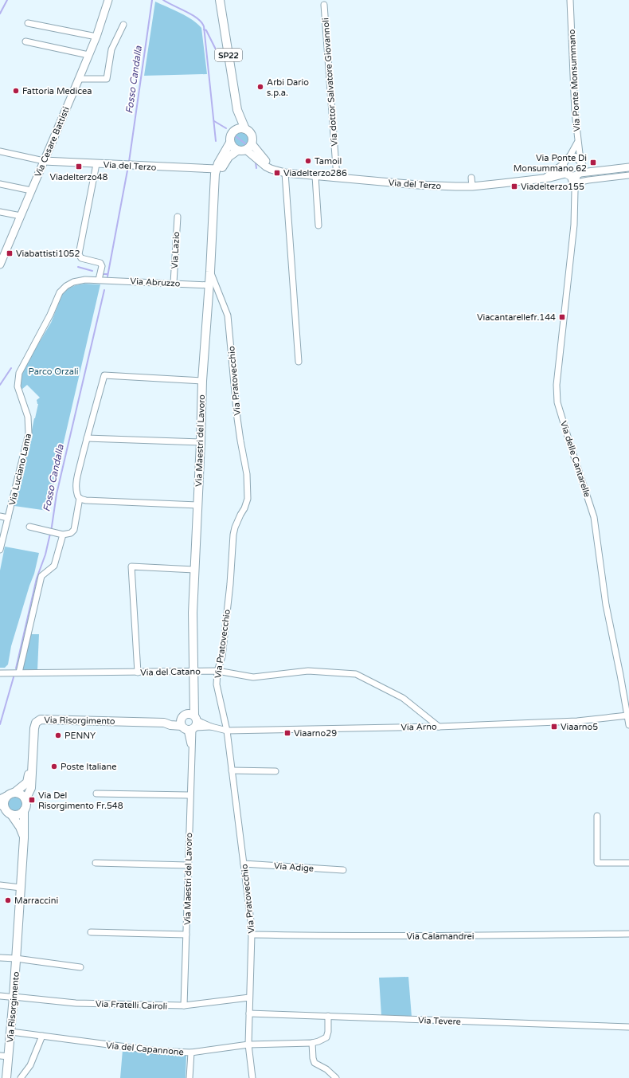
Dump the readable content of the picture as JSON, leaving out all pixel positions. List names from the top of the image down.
{
  "streets": {
    "main road": ["SP22", "Via Maestri del Lavoro", "Via Risorgimento"],
    "street": [
      "Via Ponte Monsummano",
      "Via dottor Salvatore Giovannoli",
      "Via Cesare Battisti",
      "Via del Terzo",
      "Via Lazio",
      "Via Abruzzo",
      "Via Pratovecchio",
      "Via delle Cantarelle",
      "Via Luciano Lama",
      "Via del Catano",
      "Via Arno",
      "Via Adige",
      "Via Calamandrei",
      "Via Fratelli Cairoli",
      "Via Tevere",
      "Via del Capannone"
    ]
  },
  "crossings": [
    ["Via Ponte Monsummano", "Via del Terzo"],
    ["Via Ponte Monsummano", "Via delle Cantarelle"],
    ["Via dottor Salvatore Giovannoli", "Via del Terzo"],
    ["Via Cesare Battisti", "Via del Terzo"],
    ["Via del Terzo", "Via delle Cantarelle"],
    ["Via Lazio", "Via Abruzzo"],
    ["Via Abruzzo", "Via Maestri del Lavoro"],
    ["Via Abruzzo", "Via Luciano Lama"],
    ["Via Pratovecchio", "Via Maestri del Lavoro"],
    ["Via Pratovecchio", "Via del Catano"],
    ["Via Pratovecchio", "Via Arno"],
    ["Via Pratovecchio", "Via Adige"],
    ["Via Pratovecchio", "Via Calamandrei"],
    ["Via Pratovecchio", "Via Fratelli Cairoli"],
    ["Via Pratovecchio", "Via Tevere"],
    ["Via Pratovecchio", "Via del Capannone"],
    ["Via Maestri del Lavoro", "Via del Catano"],
    ["Via Maestri del Lavoro", "Via Risorgimento"],
    ["Via Maestri del Lavoro", "Via Arno"],
    ["Via Maestri del Lavoro", "Via Fratelli Cairoli"],
    ["Via delle Cantarelle", "Via Arno"],
    ["Via del Catano", "Via Arno"],
    ["Via Risorgimento", "Via Arno"],
    ["Via Risorgimento", "Via Fratelli Cairoli"],
    ["Via Risorgimento", "Via del Capannone"]
  ],
  "water": ["Fosso Candalla"],
  "parks": ["Parco Orzali"],
  "places": {
    "other": [
      "Arbi Dario s.p.a.",
      "Fattoria Medicea",
      "Tamoil",
      "PENNY",
      "Poste Italiane",
      "Marraccini"
    ],
    "transit": [
      "Via Ponte Di Monsummano 62",
      "Viadelterzo48",
      "Viadelterzo286",
      "Viadelterzo155",
      "Viabattisti1052",
      "Viacantarellefr.144",
      "Viaarno5",
      "Viaarno29",
      "Via Del Risorgimento Fr.548"
    ]
  }
}
